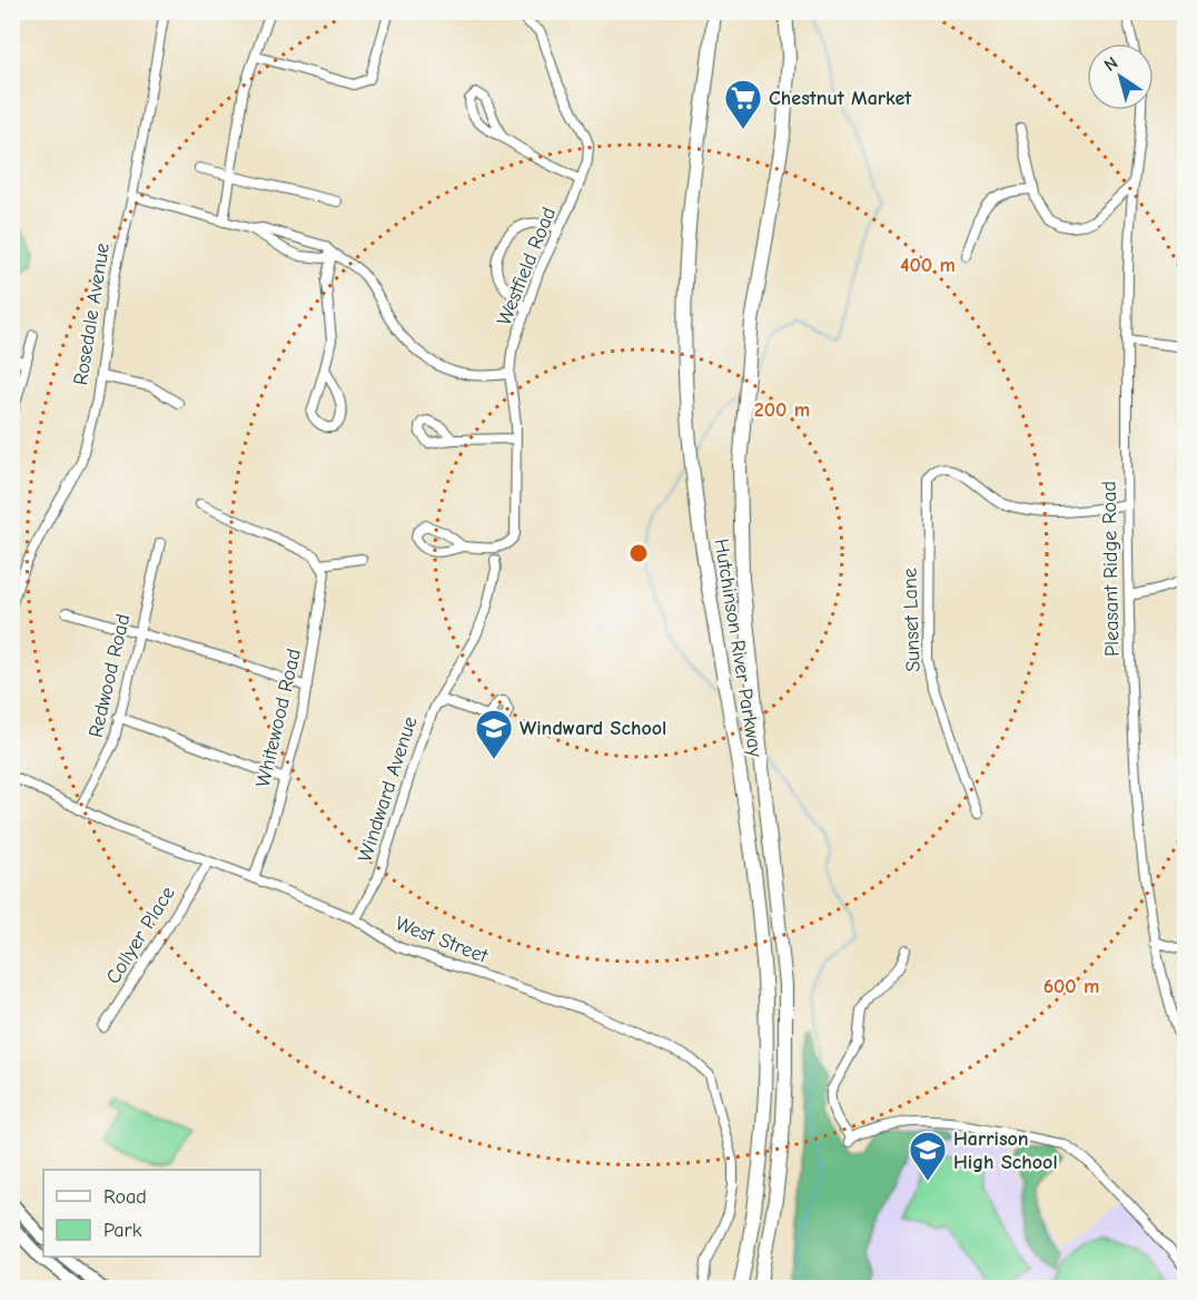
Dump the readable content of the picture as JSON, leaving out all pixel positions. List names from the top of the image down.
{
  "streets": {
    "highway": ["Hutchinson River Parkway"],
    "street": [
      "Westfield Road",
      "Rosedale Avenue",
      "Pleasant Ridge Road",
      "Sunset Lane",
      "Redwood Road",
      "Whitewood Road",
      "Windward Avenue",
      "Collyer Place",
      "West Street"
    ]
  },
  "crossings": [
    ["Pleasant Ridge Road", "Sunset Lane"],
    ["Redwood Road", "West Street"],
    ["Whitewood Road", "West Street"],
    ["Windward Avenue", "West Street"],
    ["Collyer Place", "West Street"]
  ],
  "places": {
    "supermarket": ["Chestnut Market"],
    "school or university": ["Windward School", "Harrison High School"]
  },
  "legend": ["Road", "Park"],
  "north": "top left",
  "rings": ["400 m", "200 m", "600 m"]
}
